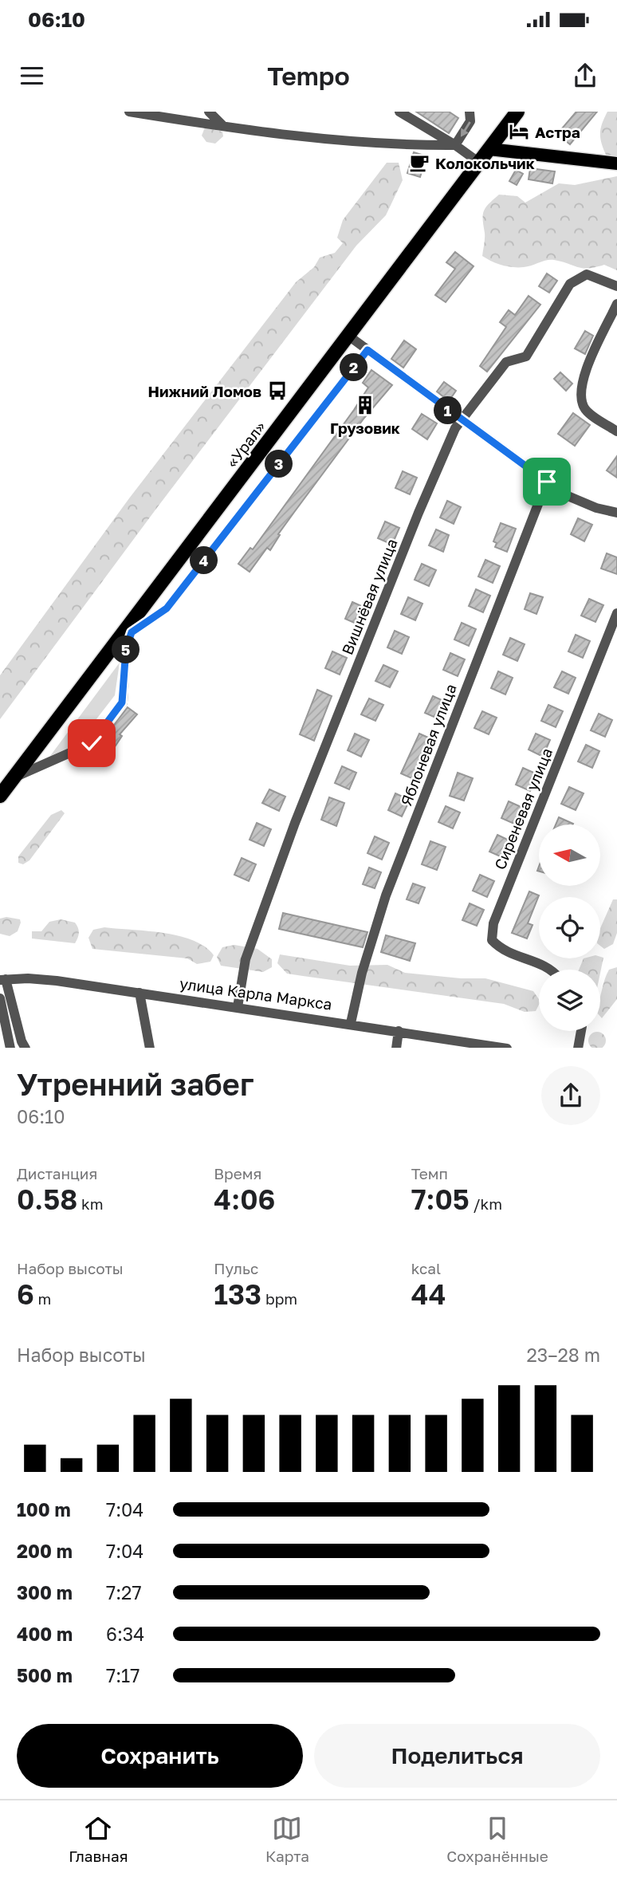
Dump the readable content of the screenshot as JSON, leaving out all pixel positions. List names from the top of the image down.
{
  "streets": {
    "highway": ["«Урал»"],
    "street": [
      "Вишнёвая улица",
      "Яблоневая улица",
      "Сиреневая улица",
      "улица Карла Маркса"
    ]
  },
  "crossings": [
    ["Вишнёвая улица", "улица Карла Маркса"],
    ["Яблоневая улица", "улица Карла Маркса"]
  ],
  "places": {
    "hotel": ["Астра"],
    "cafe": ["Колокольчик"],
    "bus stop": ["Нижний Ломов"],
    "building": ["Грузовик"]
  },
  "north": "left",
  "page": {
    "status": "06:10",
    "header": "Tempo",
    "pins": [
      "2",
      "1",
      "3",
      "4",
      "5"
    ],
    "heading": ["Утренний забег", "06:10"],
    "stats": [
      ["Дистанция", "0.58 km"],
      ["Время", "4:06"],
      ["Темп", "7:05 /km"],
      ["Набор высоты", "6 m"],
      ["Пульс", "133 bpm"],
      ["kcal", "44"]
    ],
    "chart": ["Набор высоты", "23–28 m"],
    "list": [
      {
        "name": "100 m",
        "note": "7:04"
      },
      {
        "name": "200 m",
        "note": "7:04"
      },
      {
        "name": "300 m",
        "note": "7:27"
      },
      {
        "name": "400 m",
        "note": "6:34"
      },
      {
        "name": "500 m",
        "note": "7:17"
      }
    ],
    "buttons": ["Сохранить", "Поделиться"],
    "tabs": ["Главная", "Карта", "Сохранённые"]
  }
}
